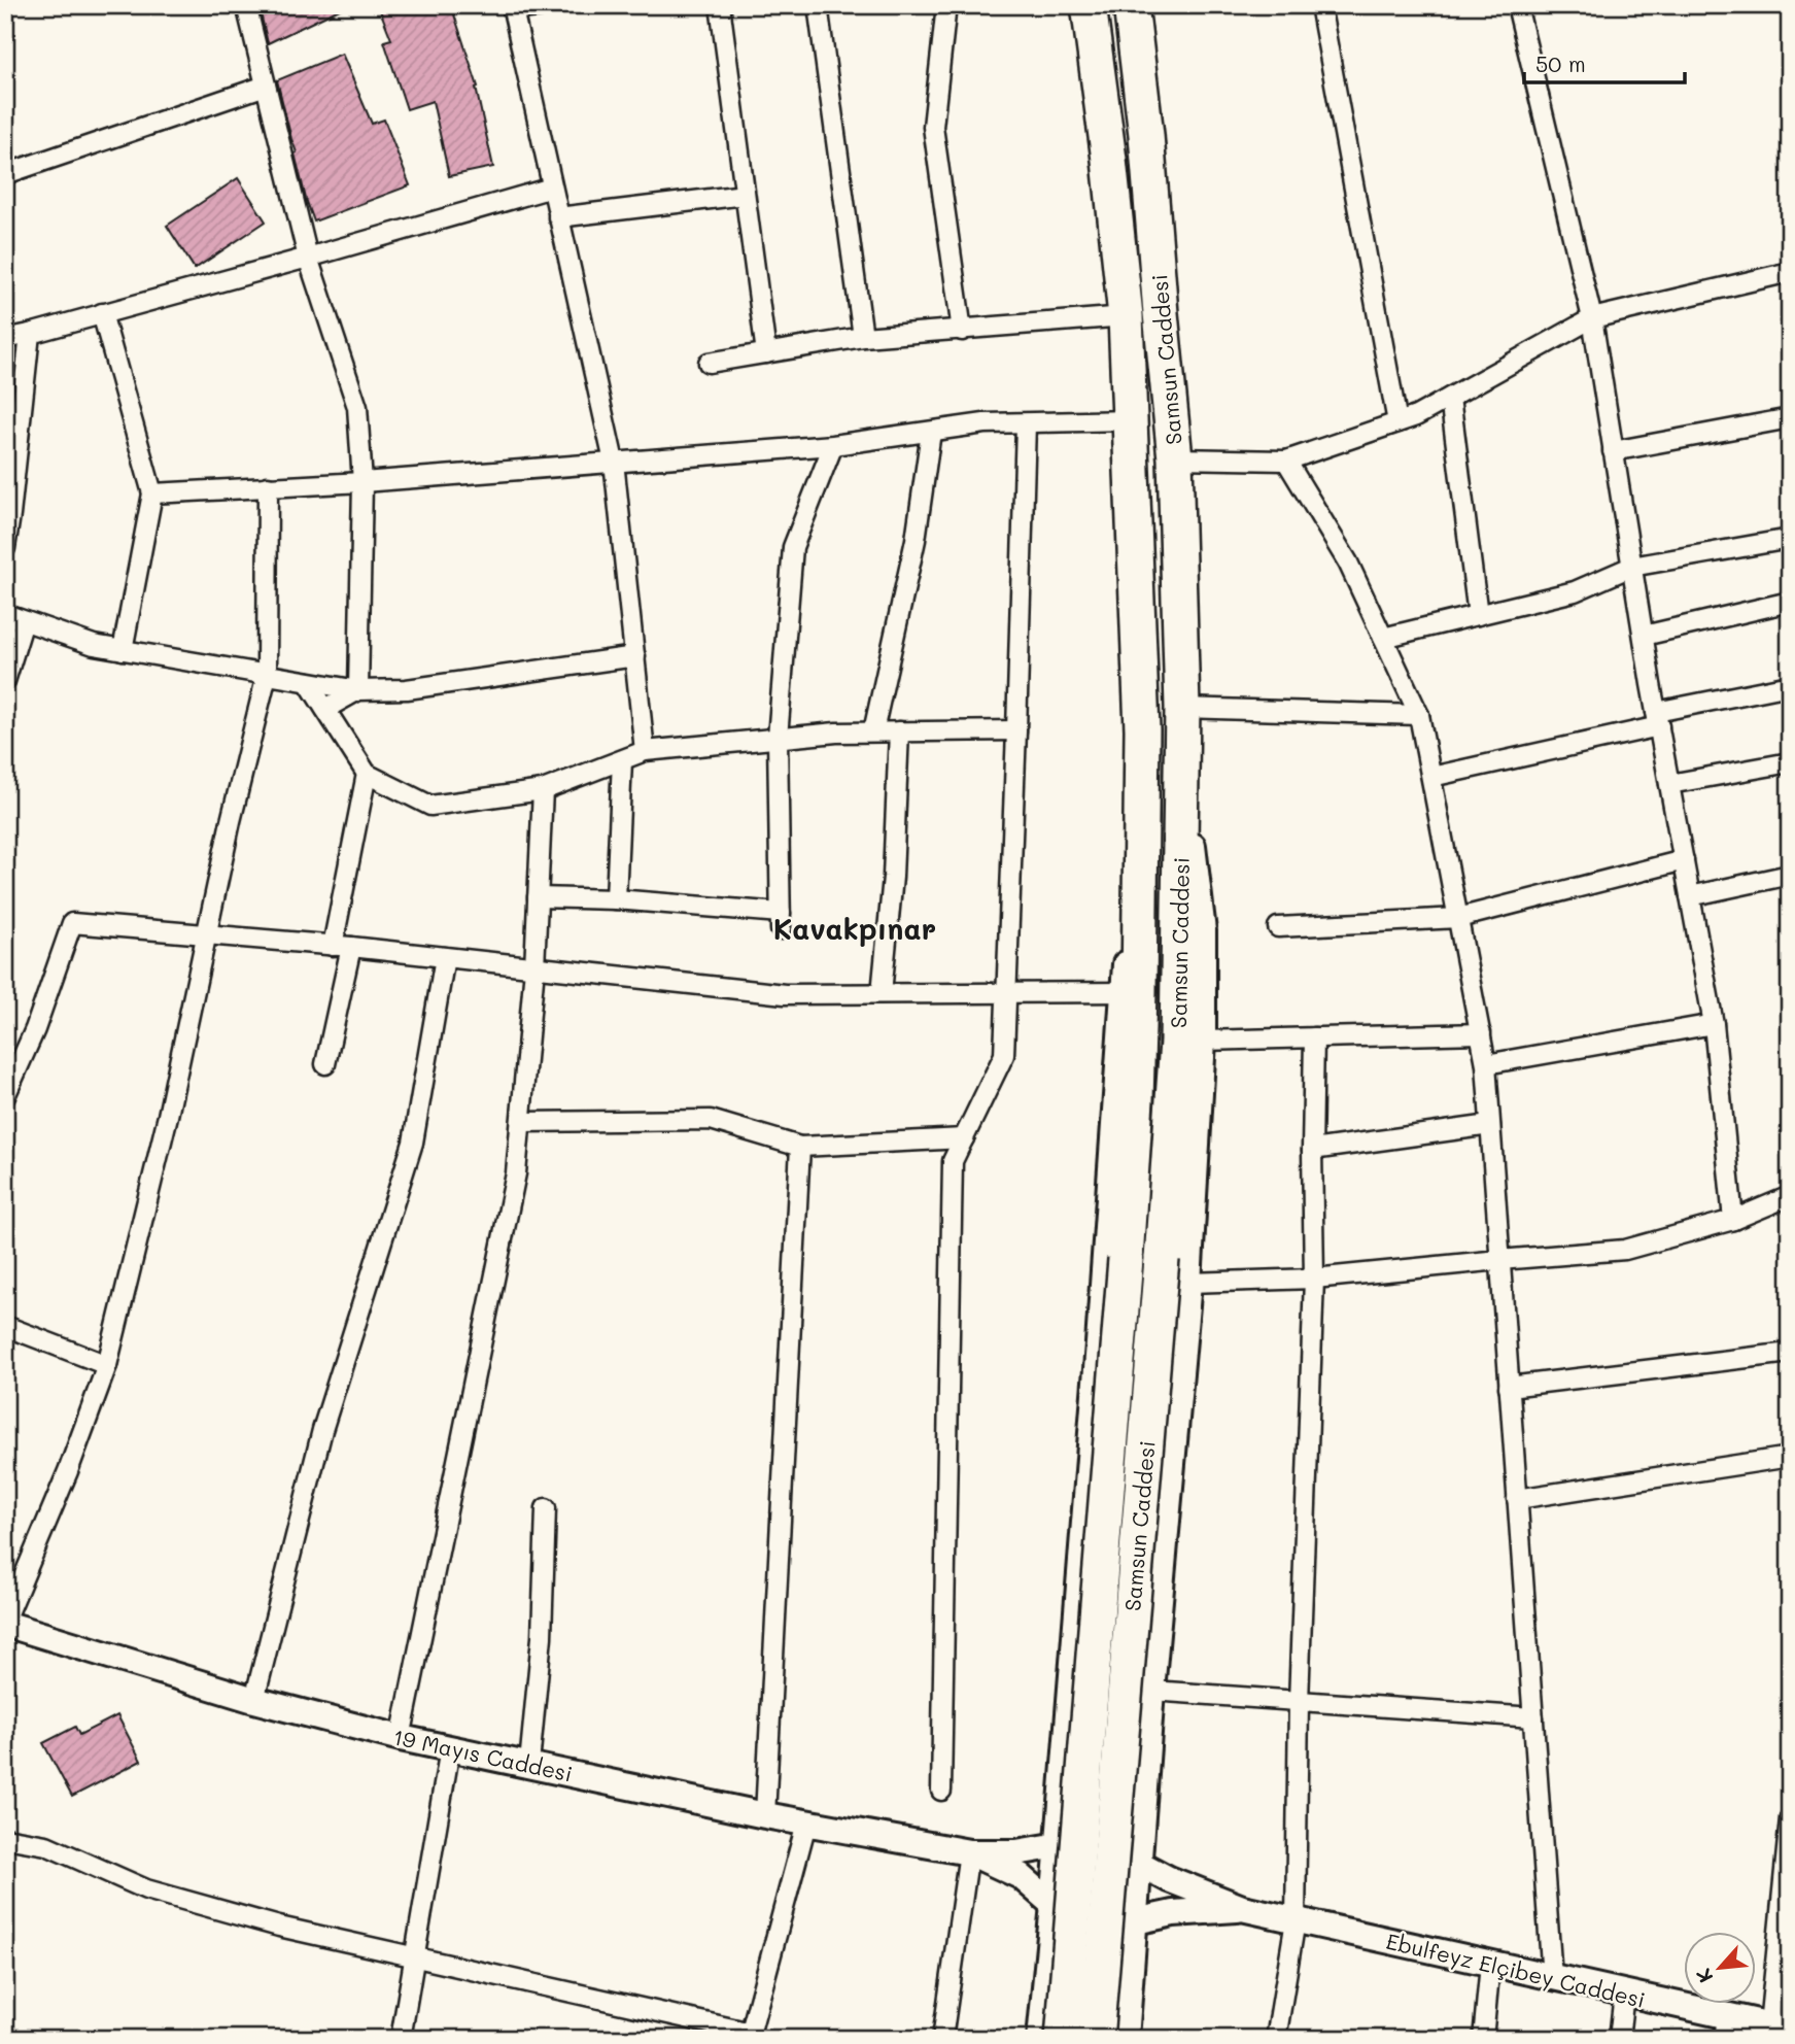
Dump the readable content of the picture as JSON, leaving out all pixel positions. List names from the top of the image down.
{
  "streets": {
    "highway": ["Samsun Caddesi"],
    "street": ["19 Mayıs Caddesi", "Ebulfeyz Elçibey Caddesi"]
  },
  "crossings": [
    ["Samsun Caddesi", "19 Mayıs Caddesi"],
    ["Samsun Caddesi", "Ebulfeyz Elçibey Caddesi"],
    ["19 Mayıs Caddesi", "Ebulfeyz Elçibey Caddesi"]
  ],
  "districts": ["Kavakpınar"],
  "scale_bar": "50 m",
  "north": "bottom left"
}
